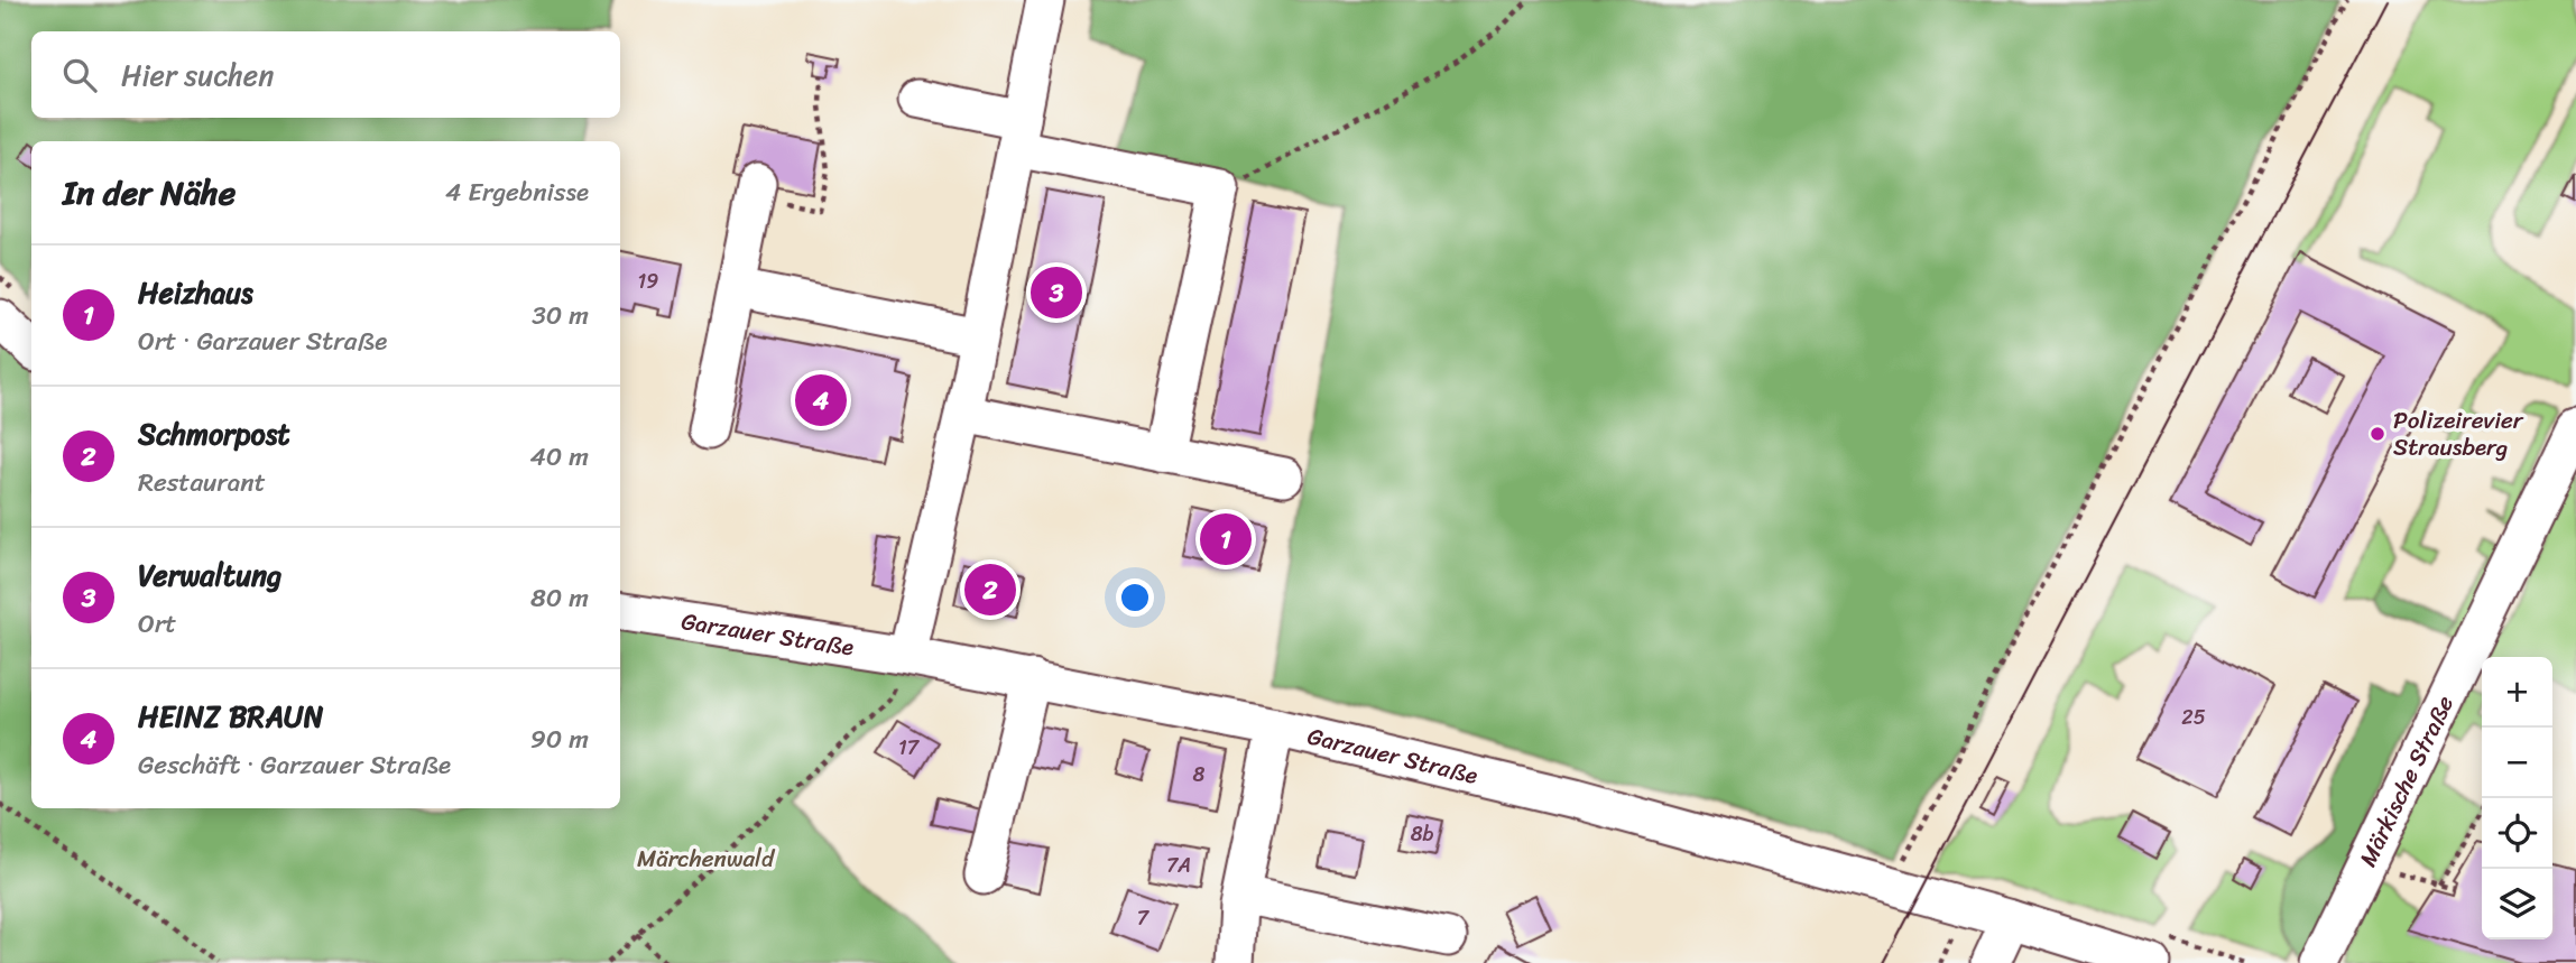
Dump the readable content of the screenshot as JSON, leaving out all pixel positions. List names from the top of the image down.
{
  "streets": {
    "street": ["Garzauer Straße", "Märkische Straße"]
  },
  "parks": ["Märchenwald"],
  "places": ["Polizeirevier Strausberg"],
  "house_numbers": [
    "19",
    "25",
    "17",
    "8",
    "8b",
    "7A",
    "7"
  ],
  "page": {
    "search": "Hier suchen",
    "heading": ["In der Nähe", "4 Ergebnisse"],
    "list": [
      {
        "mark": "1",
        "name": "Heizhaus",
        "note": "Ort · Garzauer Straße",
        "value": "30 m"
      },
      {
        "mark": "2",
        "name": "Schmorpost",
        "note": "Restaurant",
        "value": "40 m"
      },
      {
        "mark": "3",
        "name": "Verwaltung",
        "note": "Ort",
        "value": "80 m"
      },
      {
        "mark": "4",
        "name": "HEINZ BRAUN",
        "note": "Geschäft · Garzauer Straße",
        "value": "90 m"
      }
    ],
    "pins": [
      "3",
      "4",
      "1",
      "2"
    ],
    "map_buttons": ["+", "−"]
  }
}
